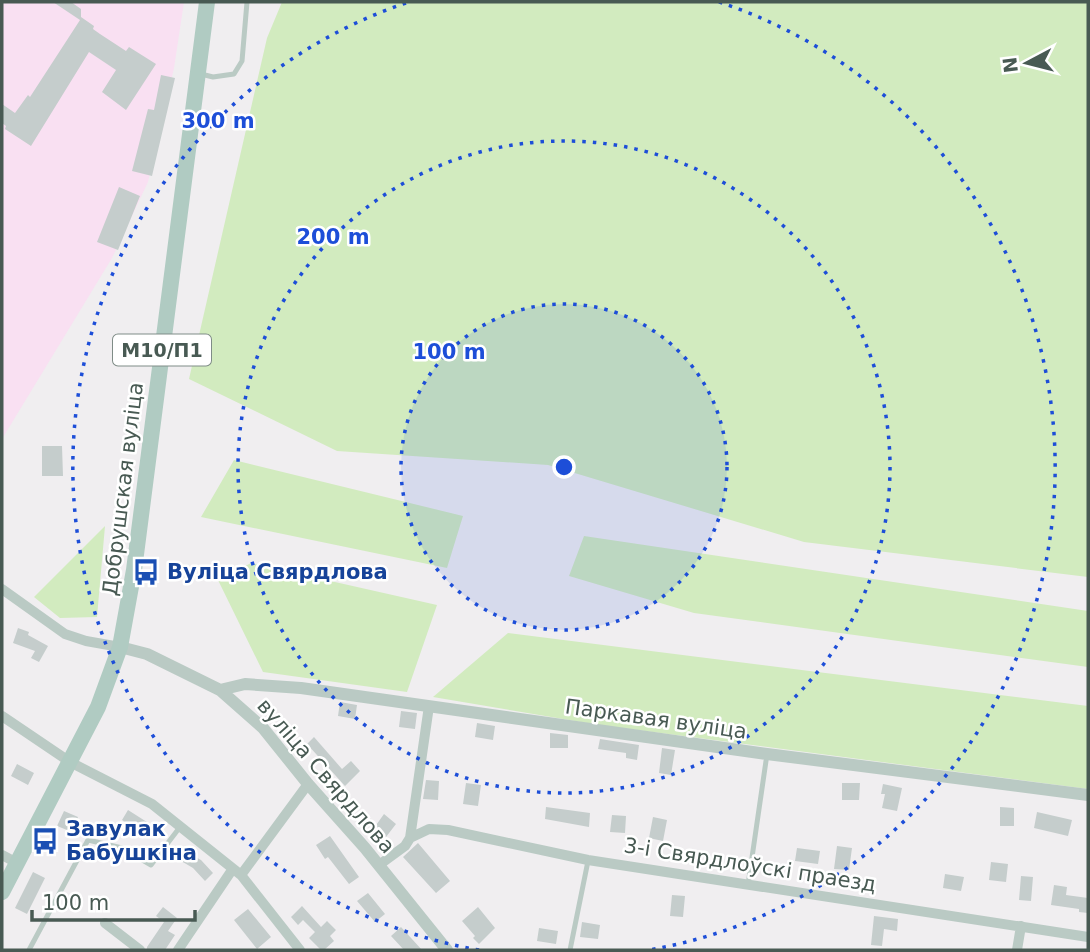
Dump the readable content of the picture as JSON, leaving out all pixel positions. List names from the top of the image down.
{
  "streets": {
    "main road": ["М10/П1", "Добрушская вуліца"],
    "street": ["Паркавая вуліца", "вуліца Свярдлова", "3-і Свярдлоўскі праезд"]
  },
  "crossings": [
    ["М10/П1", "Добрушская вуліца"],
    ["М10/П1", "вуліца Свярдлова"],
    ["Добрушская вуліца", "вуліца Свярдлова"],
    ["Паркавая вуліца", "вуліца Свярдлова"]
  ],
  "places": {
    "bus stop": ["Вуліца Свярдлова", "Завулак Бабушкіна"]
  },
  "scale_bar": "100 m",
  "north": "left",
  "rings": ["300 m", "200 m", "100 m"]
}
